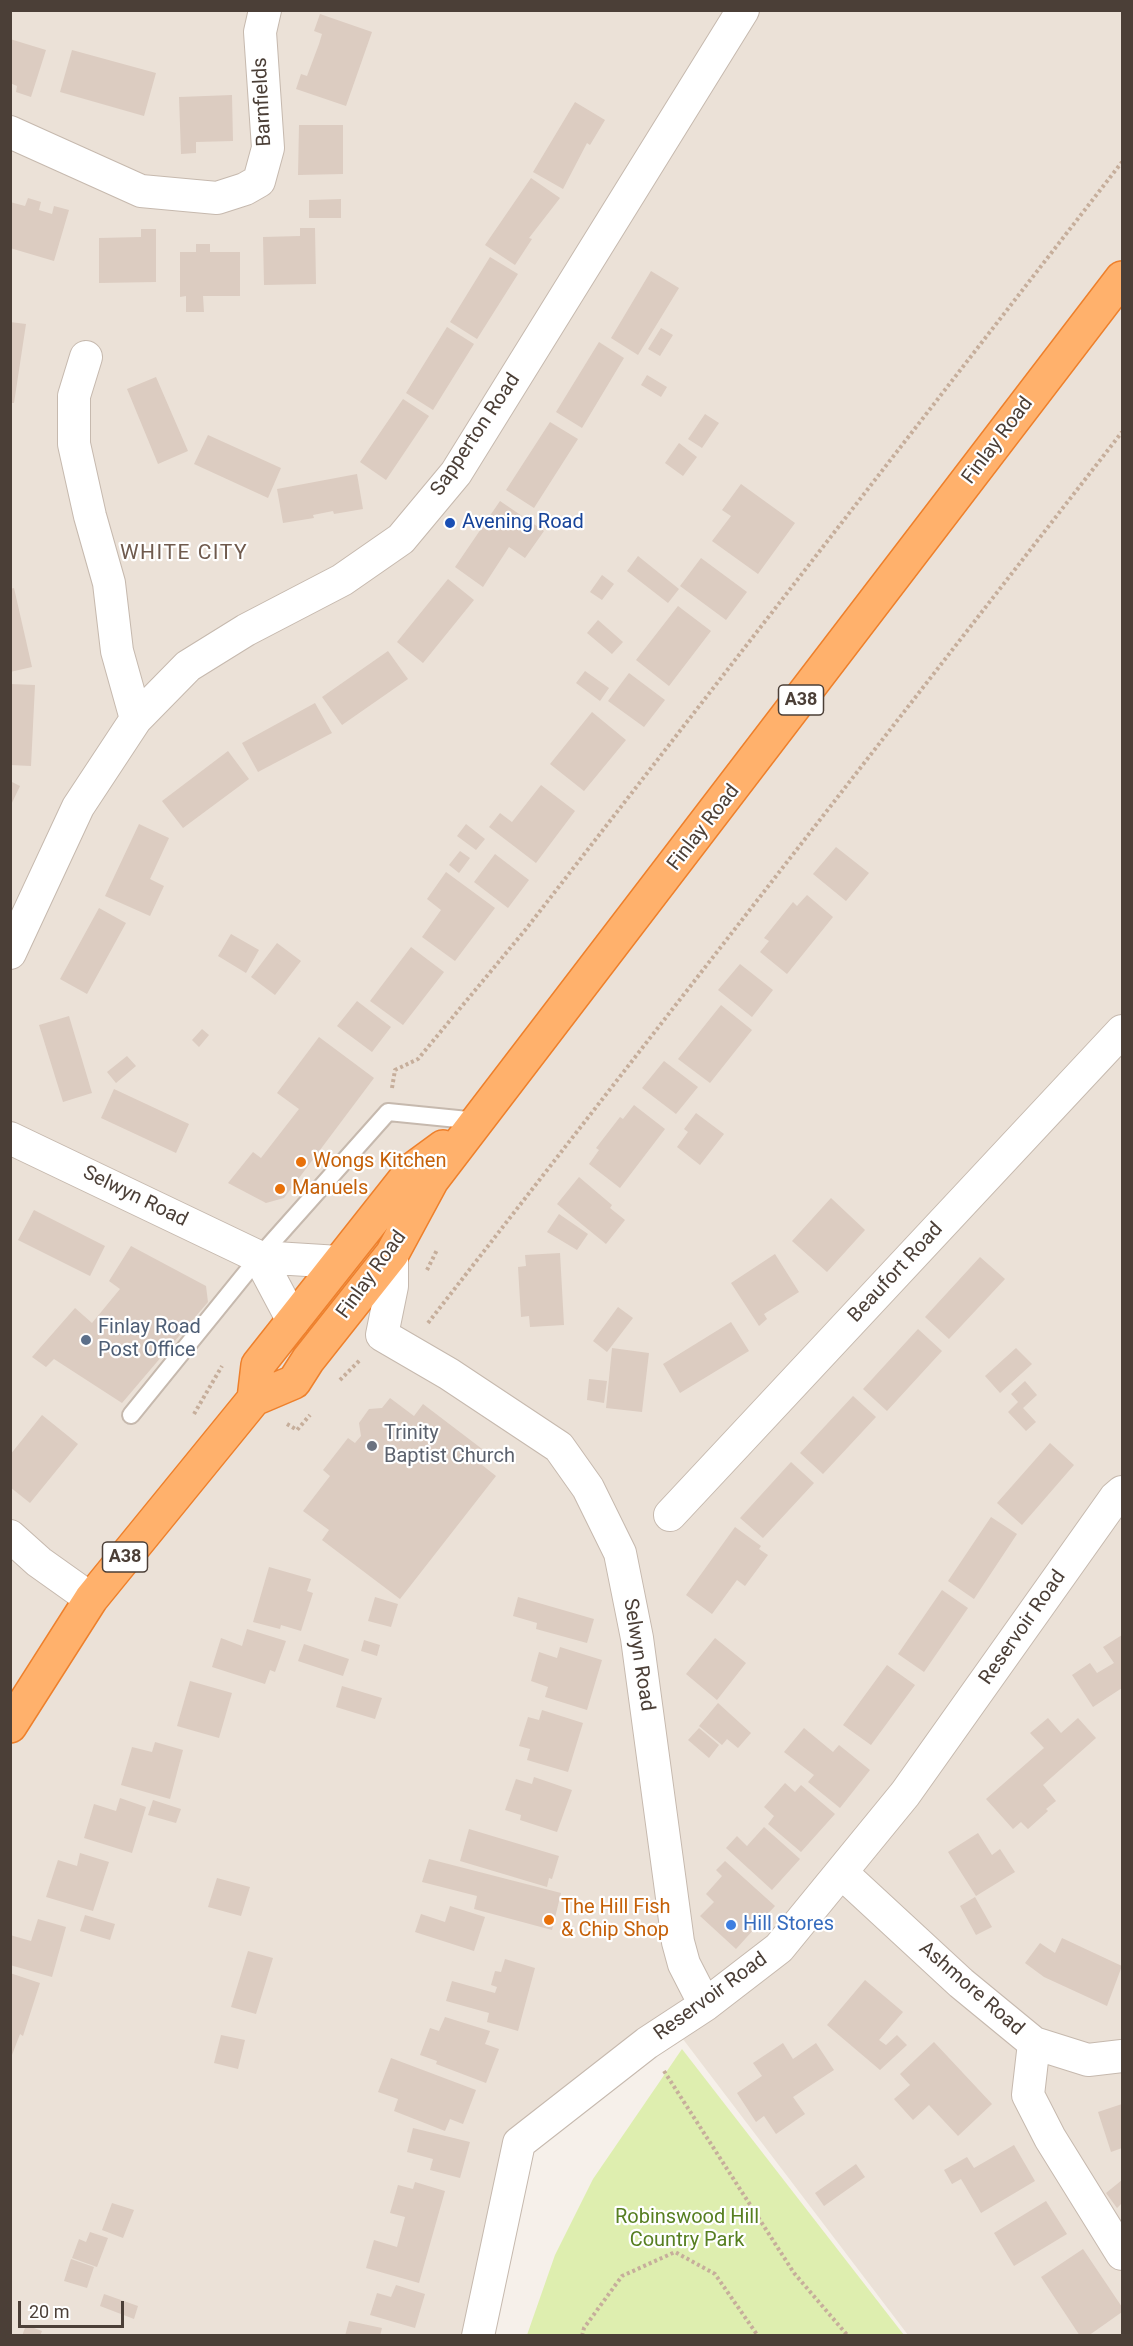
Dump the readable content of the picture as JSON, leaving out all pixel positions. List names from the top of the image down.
{
  "streets": {
    "highway": ["Finlay Road", "A38"],
    "street": [
      "Barnfields",
      "Sapperton Road",
      "Selwyn Road",
      "Beaufort Road",
      "Reservoir Road",
      "Ashmore Road"
    ]
  },
  "crossings": [
    ["Finlay Road", "A38"],
    ["Finlay Road", "Selwyn Road"],
    ["Selwyn Road", "Reservoir Road"],
    ["Reservoir Road", "Ashmore Road"]
  ],
  "districts": ["WHITE CITY"],
  "parks": ["Robinswood Hill Country Park"],
  "places": [
    "Avening Road",
    "Wongs Kitchen",
    "Manuels",
    "Finlay Road Post Office",
    "Trinity Baptist Church",
    "The Hill Fish & Chip Shop",
    "Hill Stores"
  ],
  "scale_bar": "20 m"
}
